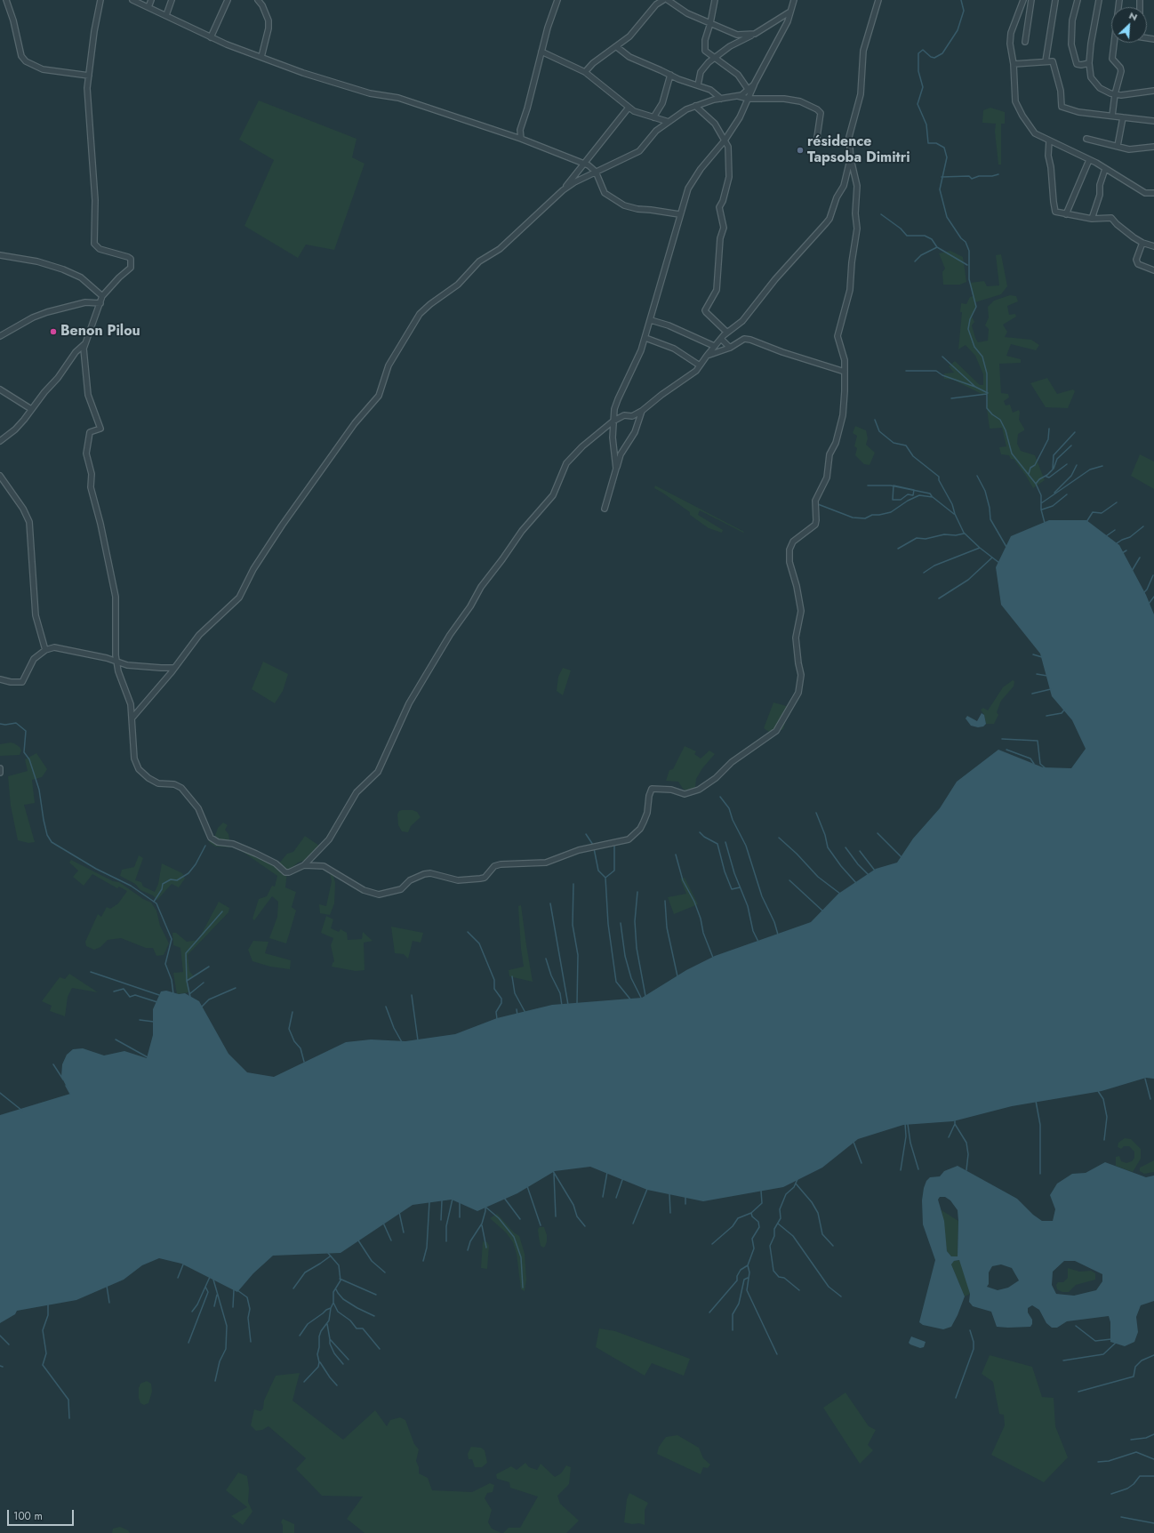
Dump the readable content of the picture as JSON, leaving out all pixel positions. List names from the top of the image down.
{
  "places": ["résidence Tapsoba Dimitri", "Benon Pilou"],
  "scale_bar": "100 m",
  "north": "top right"
}
